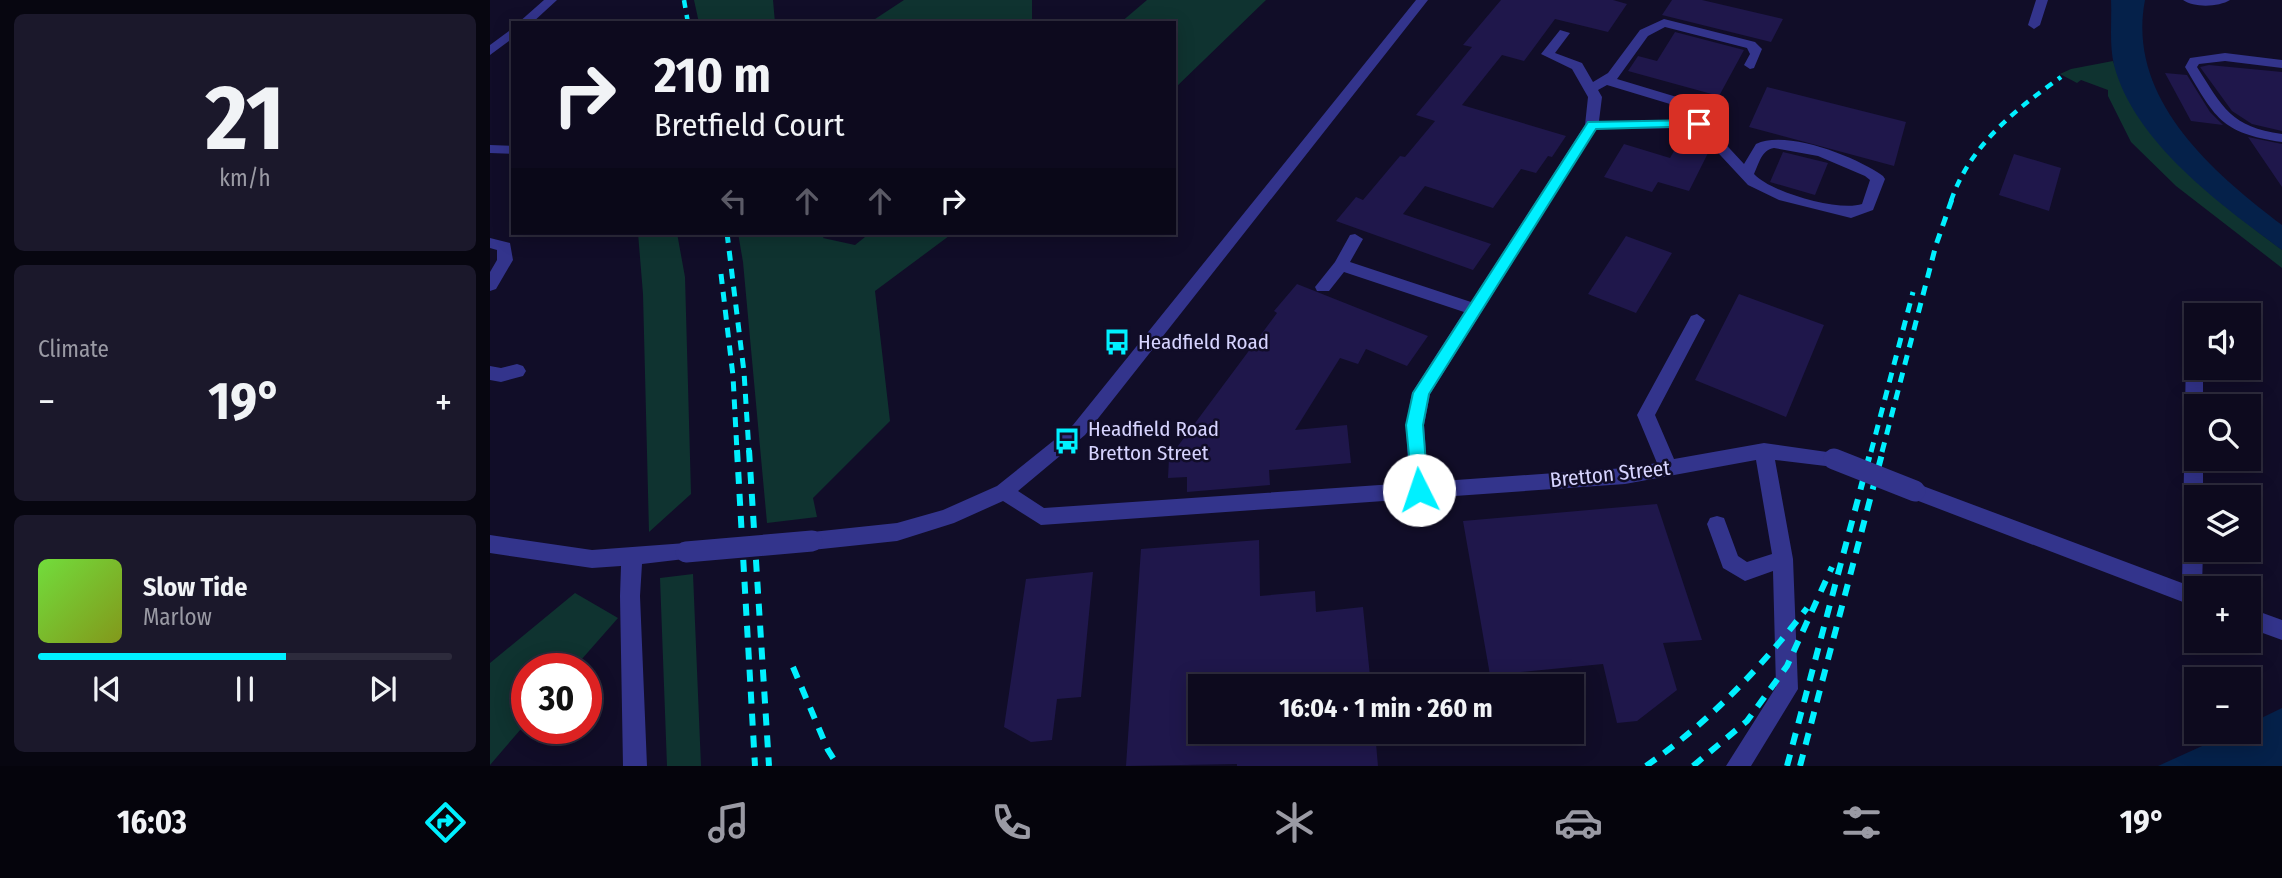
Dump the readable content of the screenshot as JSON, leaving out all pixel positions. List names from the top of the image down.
{
  "streets": {
    "street": ["Bretton Street"]
  },
  "places": {
    "bus stop": ["Headfield Road", "Headfield Road Bretton Street"]
  },
  "page": {
    "tile": [
      ["21", "km/h"],
      "Climate"
    ],
    "turn": ["210 m", "Bretfield Court"],
    "map_buttons": ["+", "−"],
    "heat": ["−", "19°", "+"],
    "song": ["Slow Tide", "Marlow"],
    "limit": "30",
    "trip": "16:04 · 1 min · 260 m",
    "tabs": ["16:03", "19°"]
  }
}
